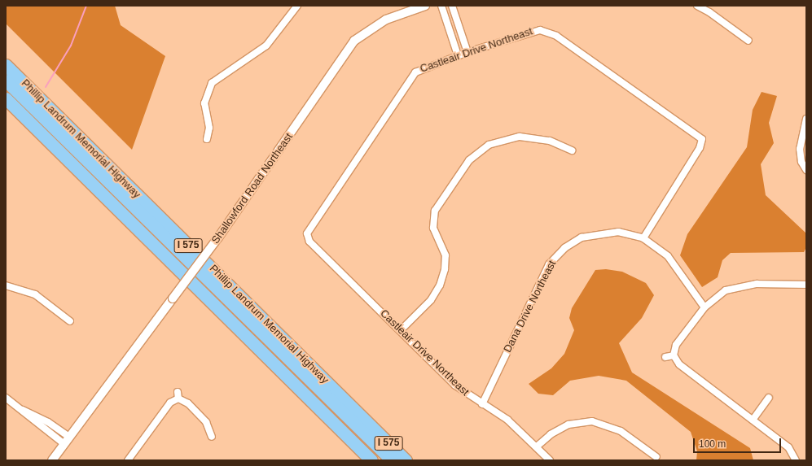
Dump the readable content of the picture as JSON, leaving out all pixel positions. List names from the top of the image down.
{
  "streets": {
    "highway": ["Phillip Landrum Memorial Highway", "I 575"],
    "street": ["Castleair Drive Northeast", "Shallowford Road Northeast", "Dana Drive Northeast"]
  },
  "crossings": [
    ["Castleair Drive Northeast", "Dana Drive Northeast"]
  ],
  "scale_bar": "100 m"
}
